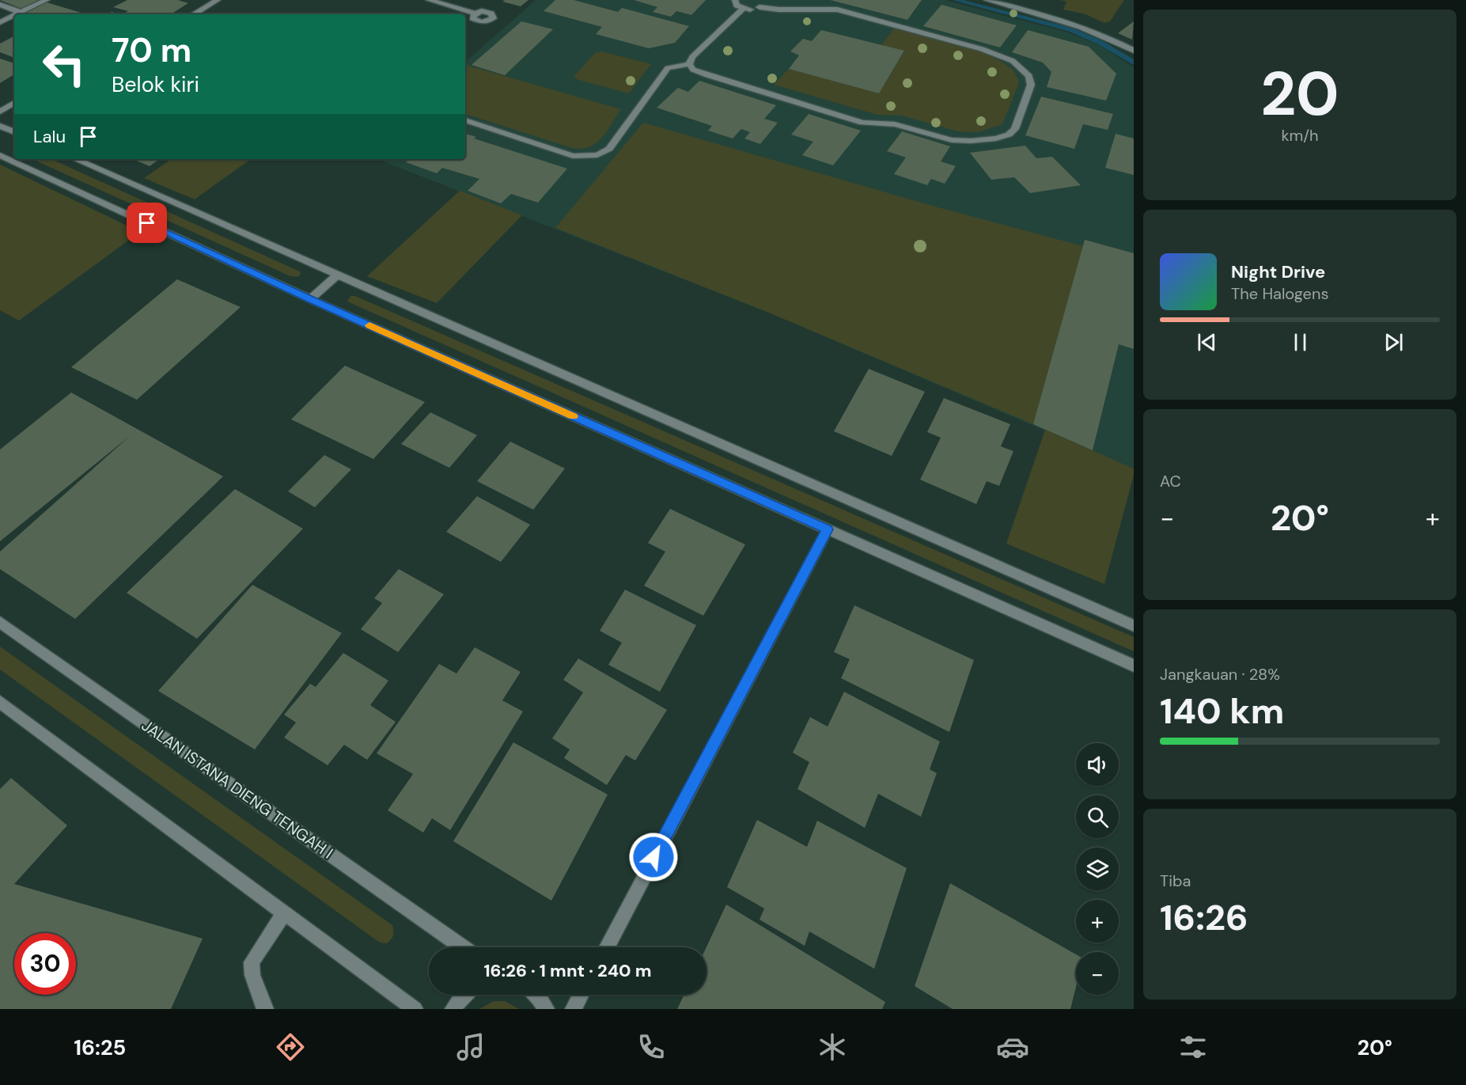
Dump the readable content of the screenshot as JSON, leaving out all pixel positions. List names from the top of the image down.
{
  "streets": {
    "street": ["JALAN ISTANA DIENG TENGAH I"]
  },
  "page": {
    "tile": [
      ["20", "km/h"],
      "AC",
      ["Jangkauan · 28%", "140 km"],
      ["Tiba", "16:26"]
    ],
    "turn": ["70 m", "Belok kiri"],
    "then": "Lalu",
    "song": ["Night Drive", "The Halogens"],
    "heat": ["−", "20°", "+"],
    "map_buttons": ["+", "−"],
    "limit": "30",
    "trip": "16:26 · 1 mnt · 240 m",
    "tabs": ["16:25", "20°"]
  }
}
